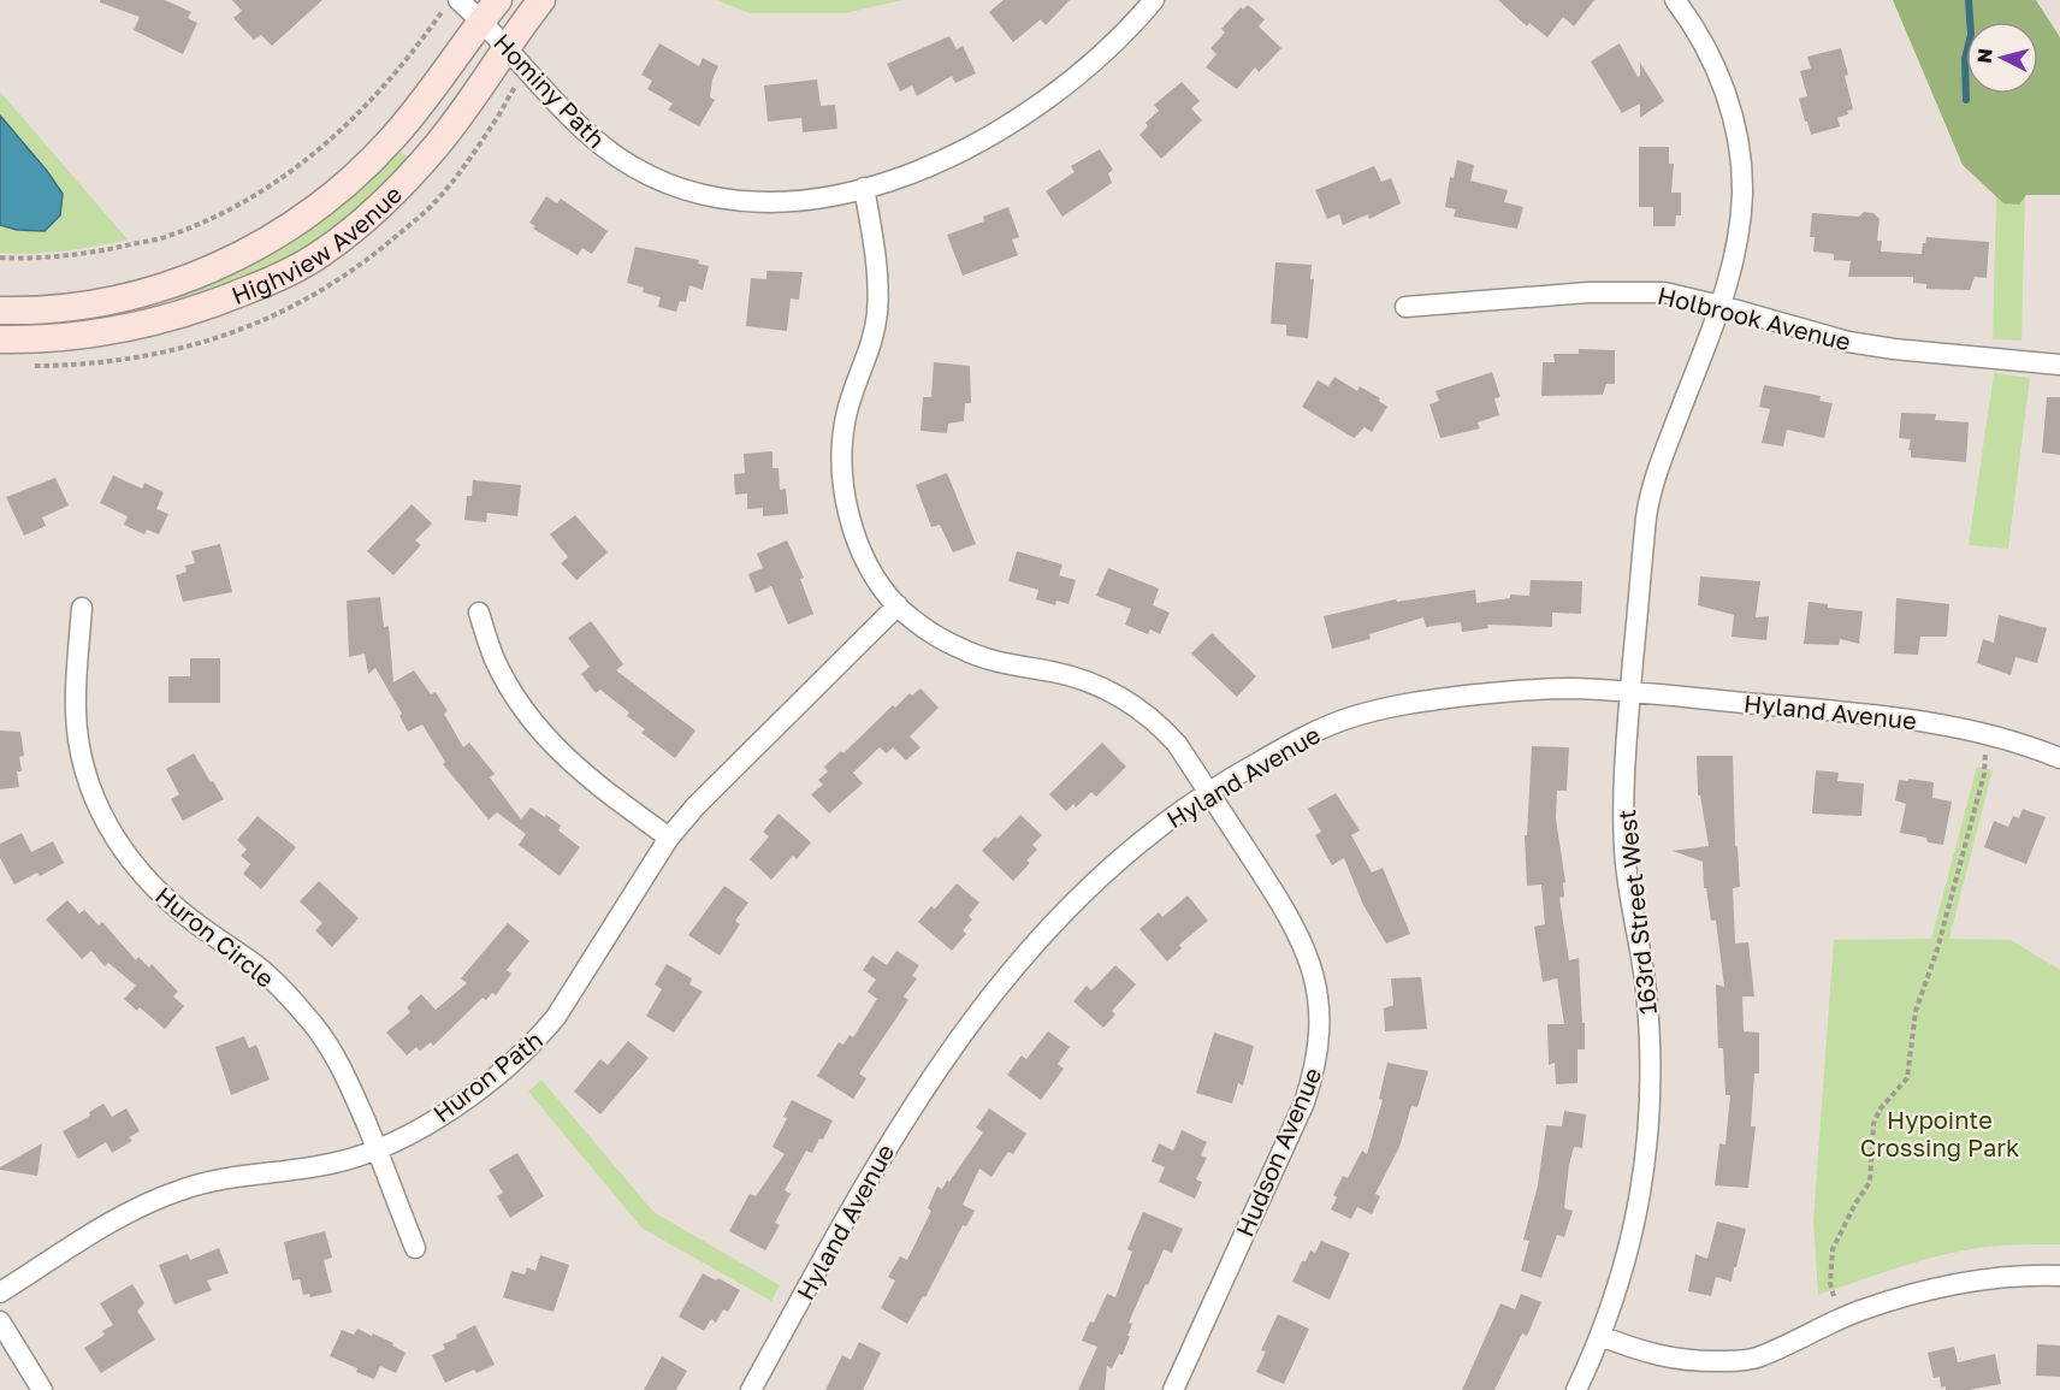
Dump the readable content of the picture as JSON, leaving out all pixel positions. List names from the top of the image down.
{
  "streets": {
    "street": [
      "Hominy Path",
      "Highview Avenue",
      "Holbrook Avenue",
      "Hyland Avenue",
      "163rd Street West",
      "Huron Circle",
      "Huron Path",
      "Hudson Avenue"
    ]
  },
  "crossings": [
    ["Hominy Path", "Highview Avenue"],
    ["Hominy Path", "Hudson Avenue"],
    ["Holbrook Avenue", "163rd Street West"],
    ["Hyland Avenue", "163rd Street West"],
    ["Hyland Avenue", "Hudson Avenue"],
    ["Huron Circle", "Huron Path"],
    ["Huron Path", "Hudson Avenue"]
  ],
  "parks": ["Hypointe Crossing Park"],
  "north": "left"
}
